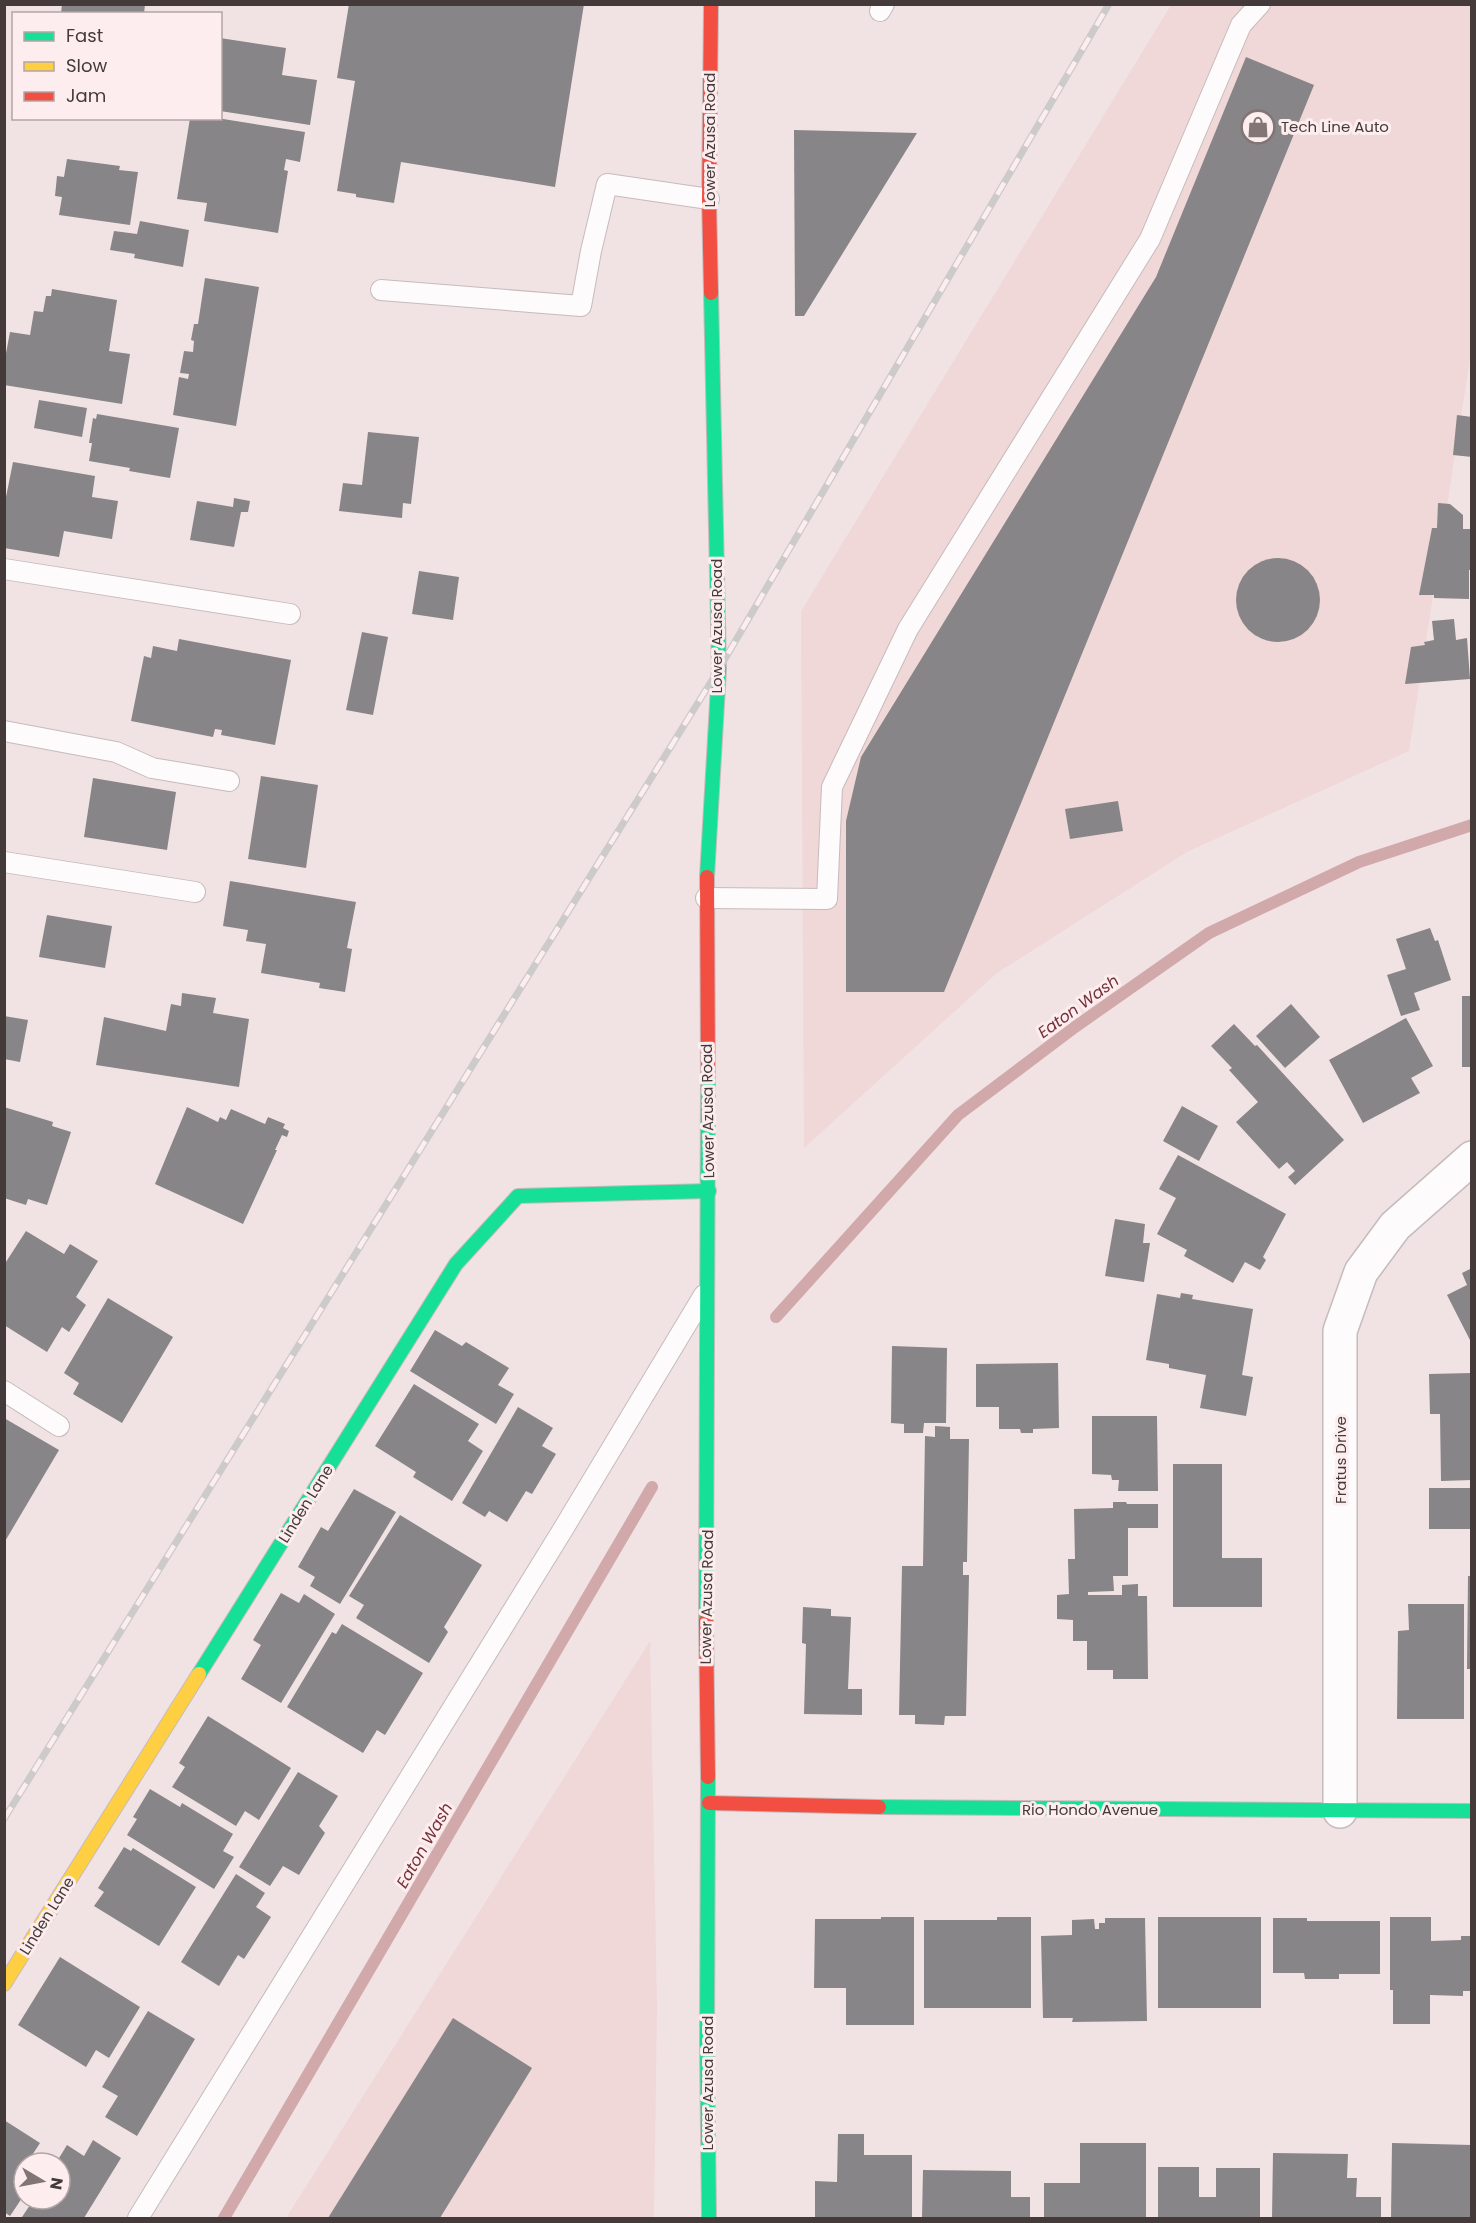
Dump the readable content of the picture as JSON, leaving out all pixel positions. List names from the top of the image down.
{
  "streets": {
    "main road": ["Lower Azusa Road", "Linden Lane", "Rio Hondo Avenue"],
    "street": ["Fratus Drive"]
  },
  "crossings": [
    ["Lower Azusa Road", "Linden Lane"],
    ["Lower Azusa Road", "Rio Hondo Avenue"],
    ["Fratus Drive", "Rio Hondo Avenue"]
  ],
  "water": ["Eaton Wash"],
  "places": {
    "shop": ["Tech Line Auto"]
  },
  "legend": ["Fast", "Slow", "Jam"],
  "north": "right"
}
